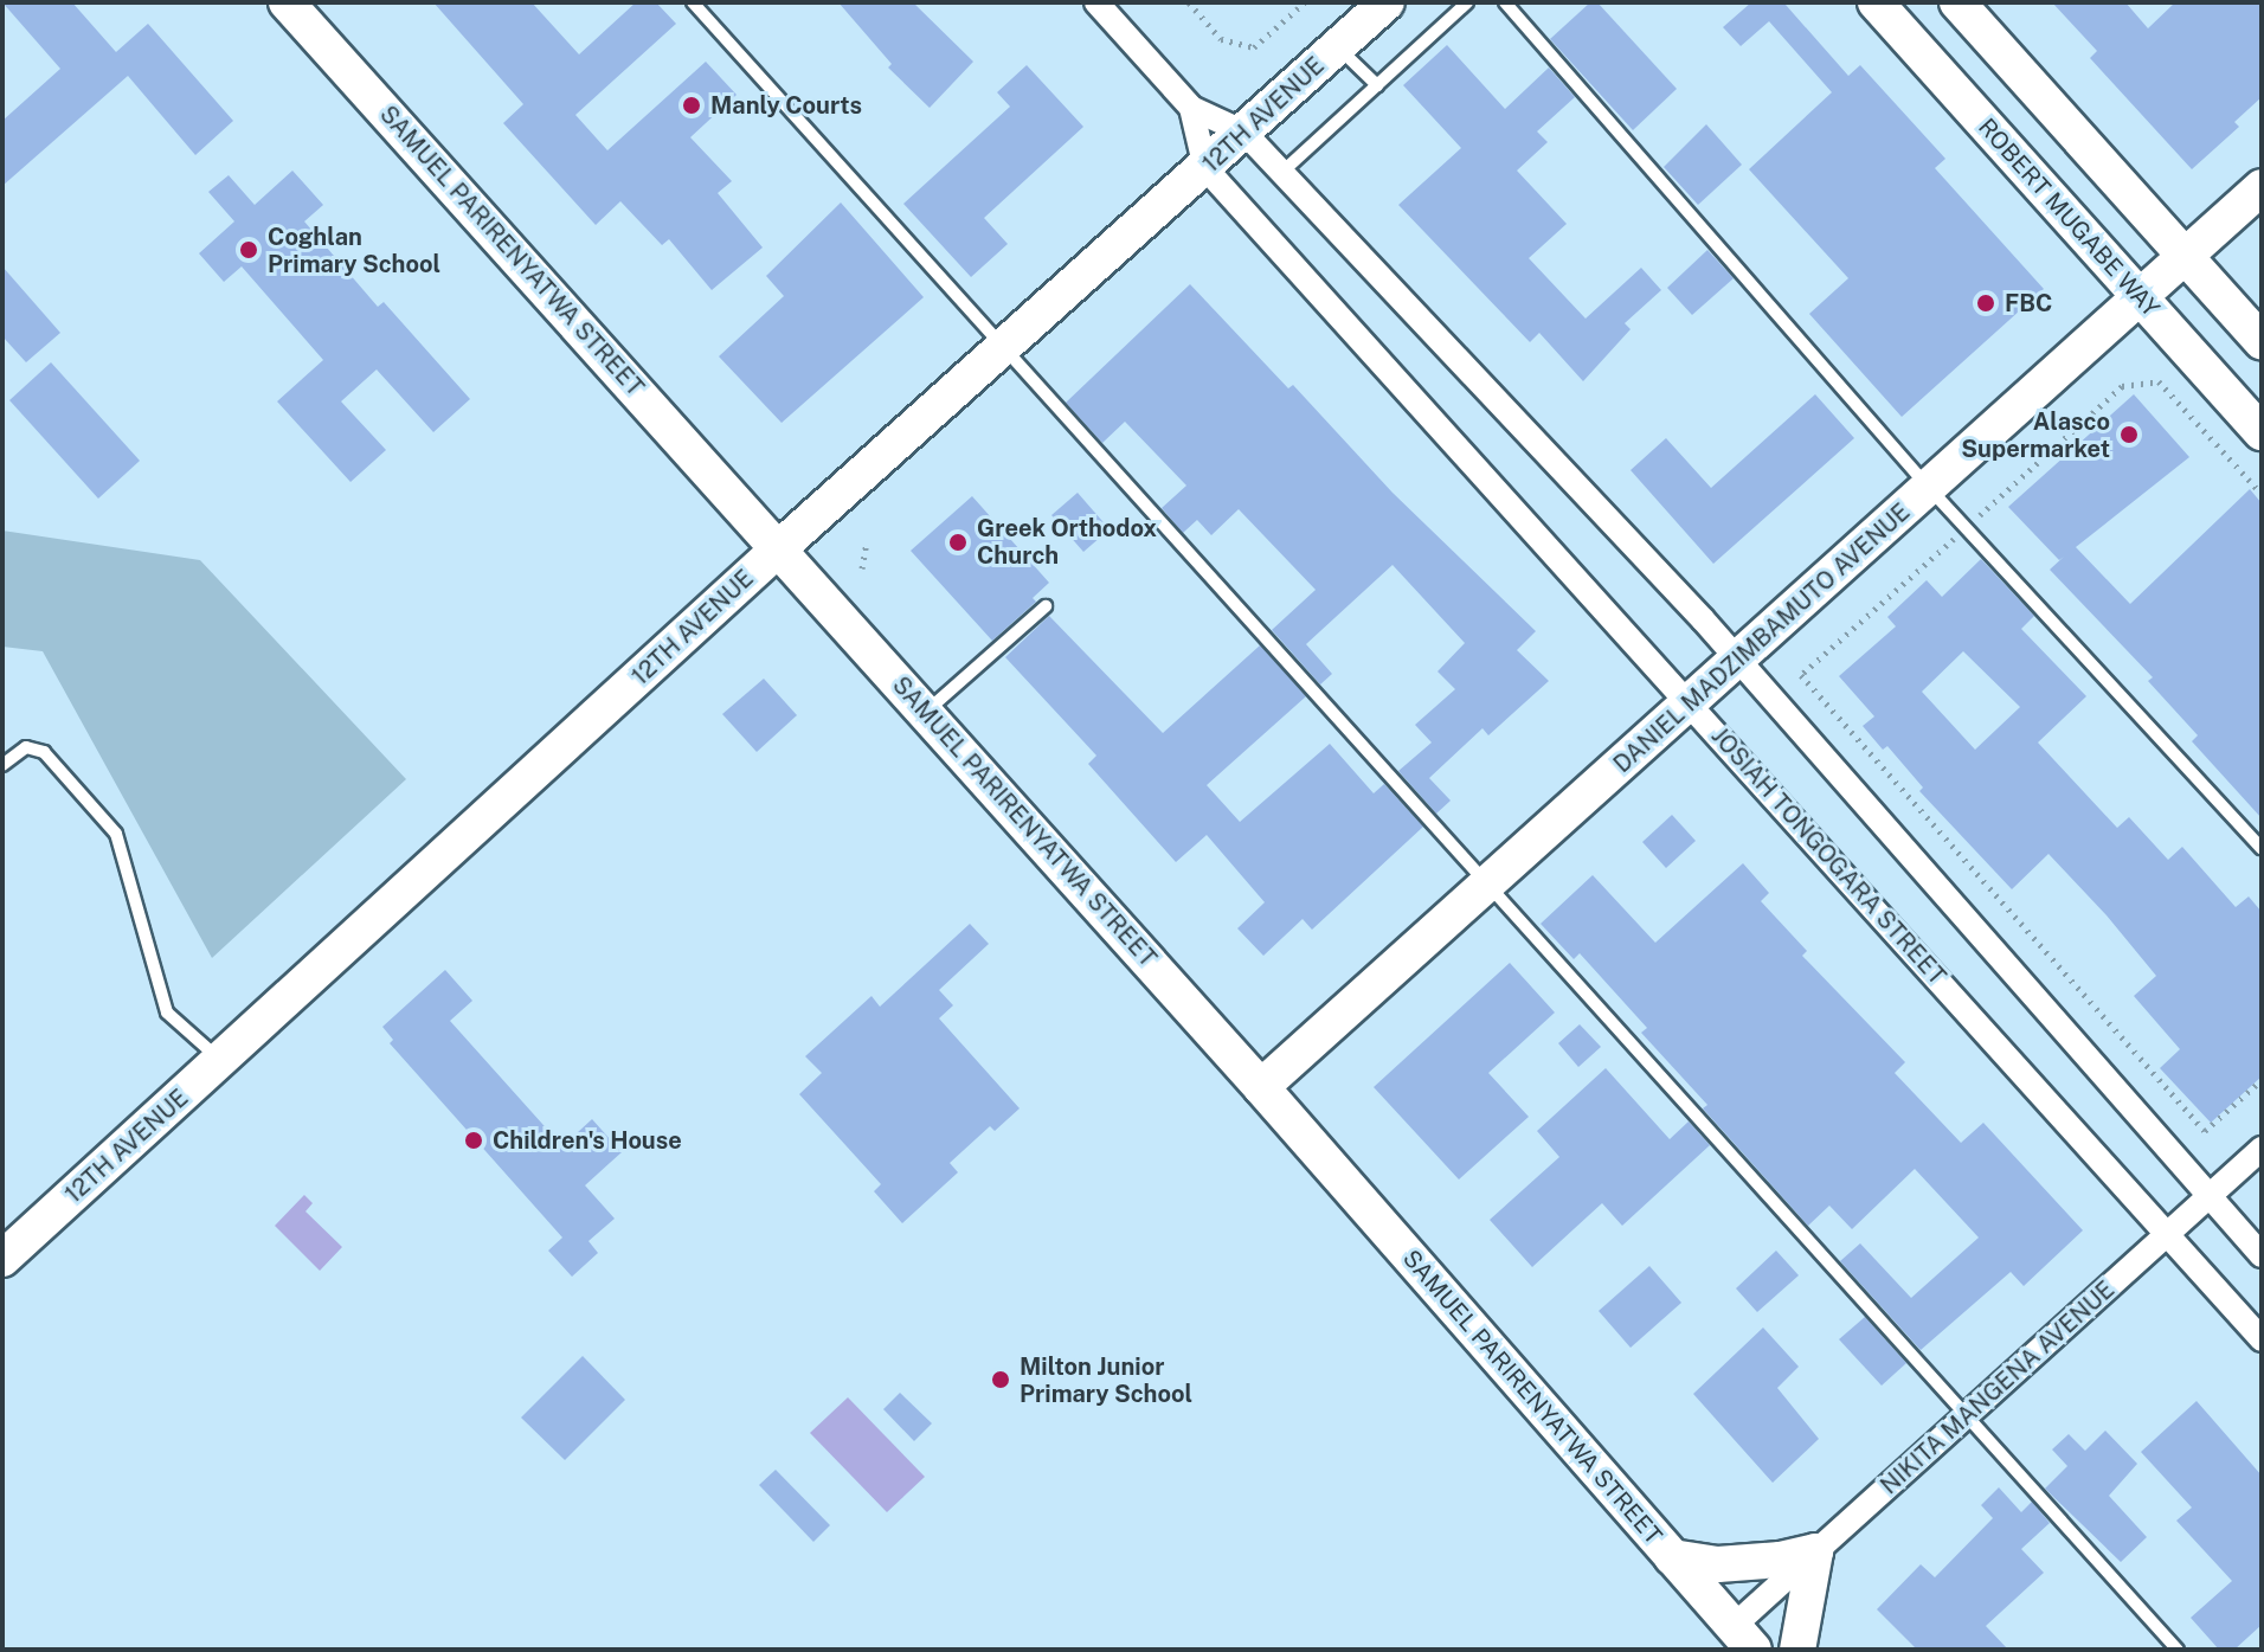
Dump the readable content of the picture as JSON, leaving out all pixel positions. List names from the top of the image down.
{
  "streets": {
    "street": [
      "12TH AVENUE",
      "ROBERT MUGABE WAY",
      "SAMUEL PARIRENYATWA STREET",
      "DANIEL MADZIMBAMUTO AVENUE",
      "JOSIAH TONGOGARA STREET",
      "NIKITA MANGENA AVENUE"
    ]
  },
  "crossings": [
    ["12TH AVENUE", "SAMUEL PARIRENYATWA STREET"],
    ["12TH AVENUE", "JOSIAH TONGOGARA STREET"],
    ["ROBERT MUGABE WAY", "DANIEL MADZIMBAMUTO AVENUE"],
    ["SAMUEL PARIRENYATWA STREET", "DANIEL MADZIMBAMUTO AVENUE"],
    ["SAMUEL PARIRENYATWA STREET", "NIKITA MANGENA AVENUE"],
    ["DANIEL MADZIMBAMUTO AVENUE", "JOSIAH TONGOGARA STREET"],
    ["JOSIAH TONGOGARA STREET", "NIKITA MANGENA AVENUE"]
  ],
  "places": [
    "Manly Courts",
    "Coghlan Primary School",
    "FBC",
    "Alasco Supermarket",
    "Greek Orthodox Church",
    "Children's House",
    "Milton Junior Primary School"
  ]
}
